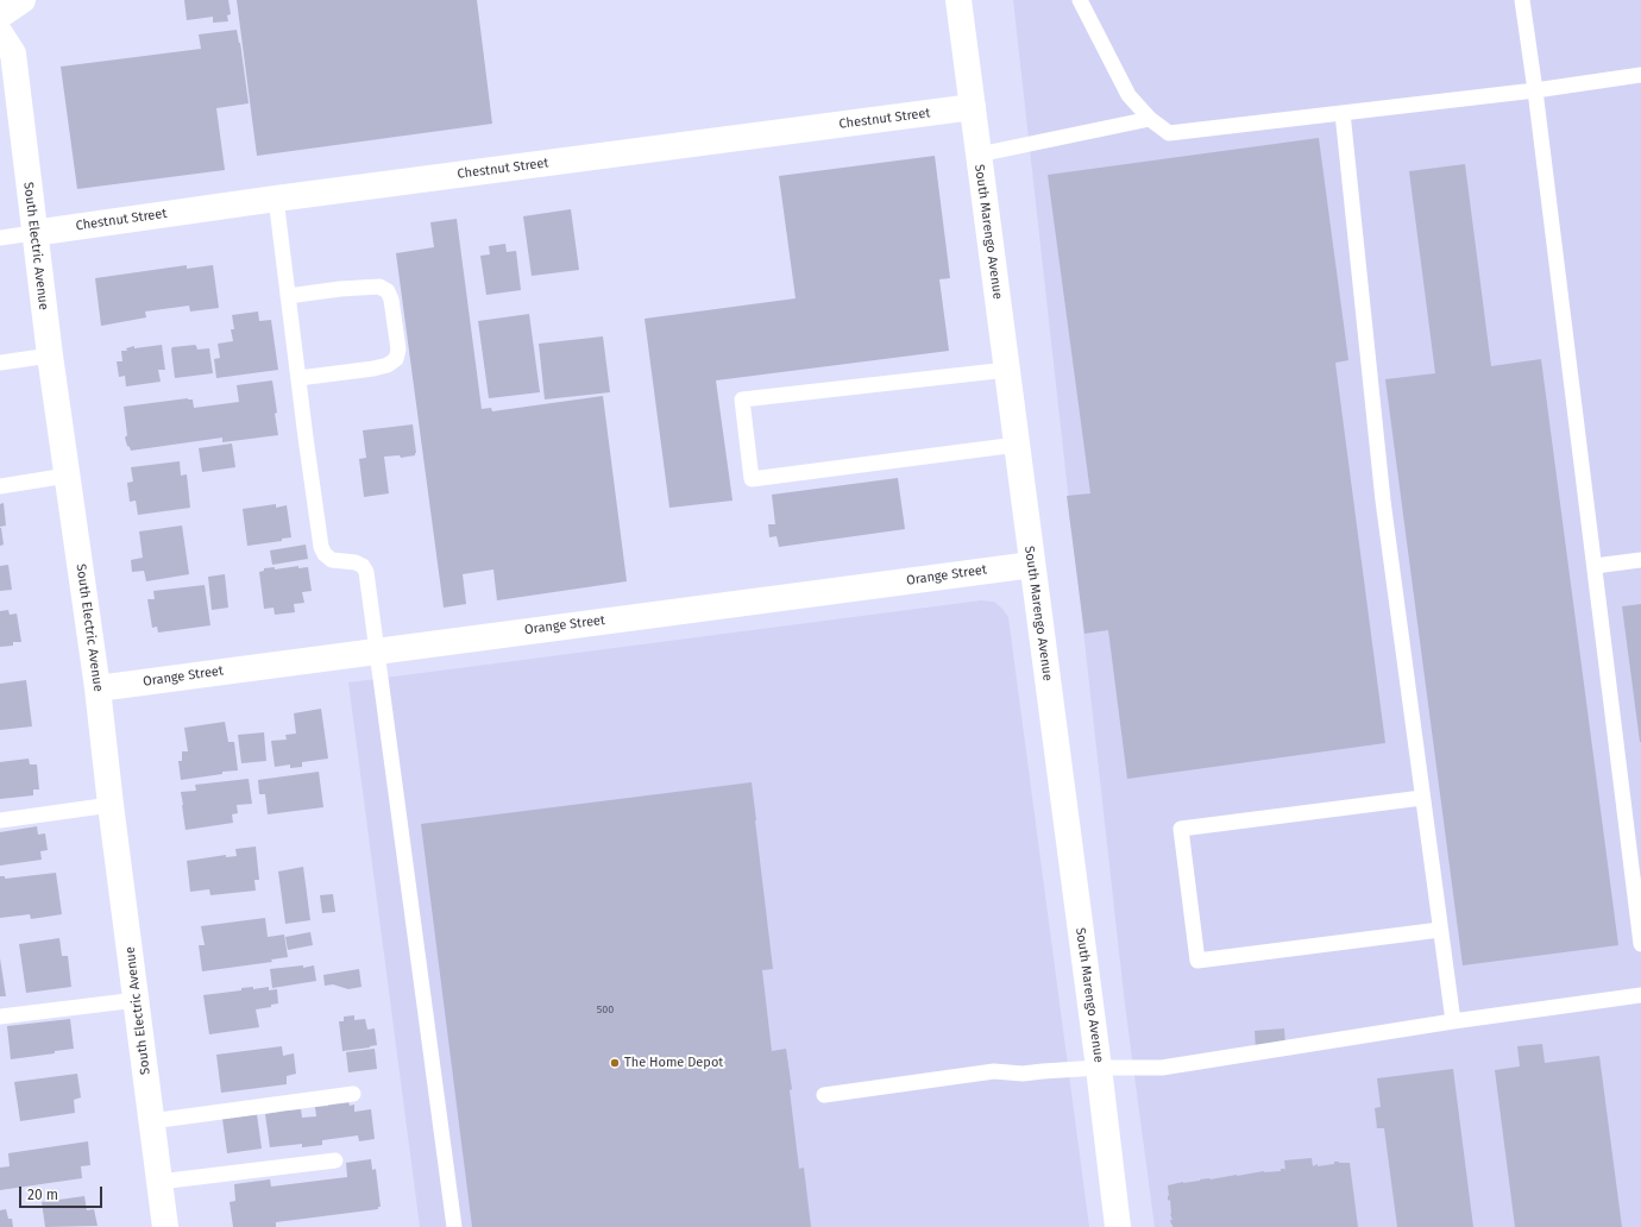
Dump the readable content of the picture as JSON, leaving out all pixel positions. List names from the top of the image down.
{
  "streets": {
    "street": [
      "Chestnut Street",
      "South Marengo Avenue",
      "South Electric Avenue",
      "Orange Street"
    ]
  },
  "crossings": [
    ["Chestnut Street", "South Marengo Avenue"],
    ["Chestnut Street", "South Electric Avenue"],
    ["South Marengo Avenue", "Orange Street"],
    ["South Electric Avenue", "Orange Street"]
  ],
  "places": ["The Home Depot"],
  "house_numbers": ["500"],
  "scale_bar": "20 m"
}
